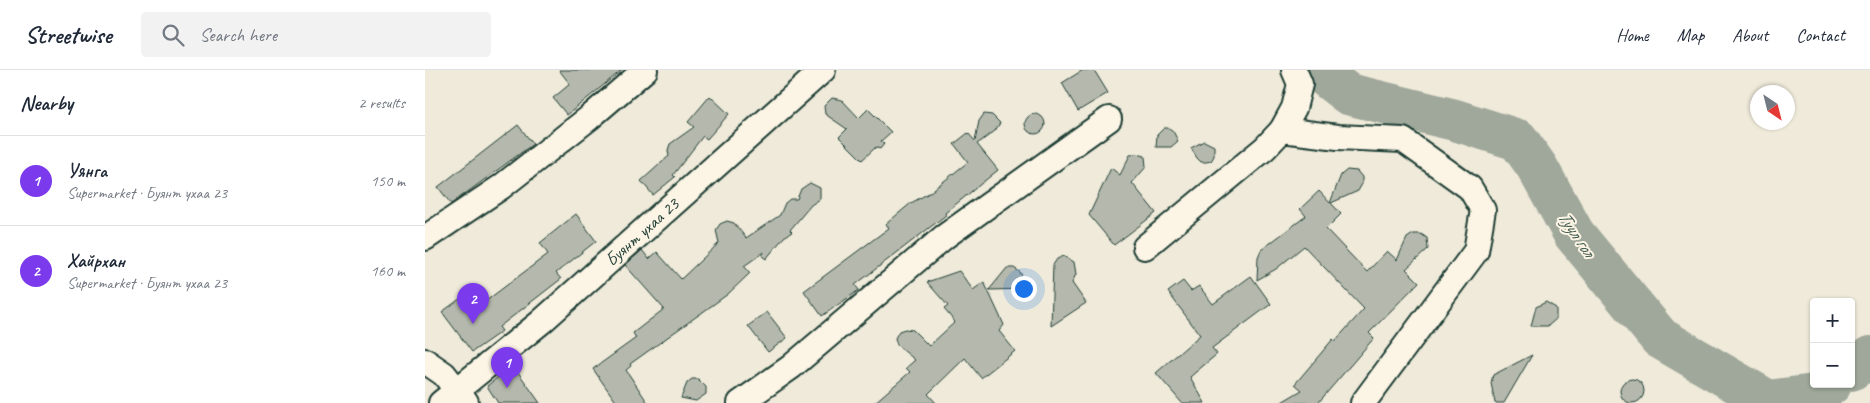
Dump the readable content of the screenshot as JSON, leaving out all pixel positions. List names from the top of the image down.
{
  "streets": {
    "street": ["Буянт ухаа 23"]
  },
  "water": ["Туул гол"],
  "north": "bottom right",
  "page": {
    "header": "Streetwise",
    "search": "Search here",
    "nav": [
      "Home",
      "Map",
      "About",
      "Contact"
    ],
    "heading": ["Nearby", "2 results"],
    "list": [
      {
        "mark": "1",
        "name": "Уянга",
        "note": "Supermarket · Буянт ухаа 23",
        "value": "150 m"
      },
      {
        "mark": "2",
        "name": "Хайрхан",
        "note": "Supermarket · Буянт ухаа 23",
        "value": "160 m"
      }
    ],
    "pins": ["2", "1"],
    "map_buttons": ["+", "−"]
  }
}
